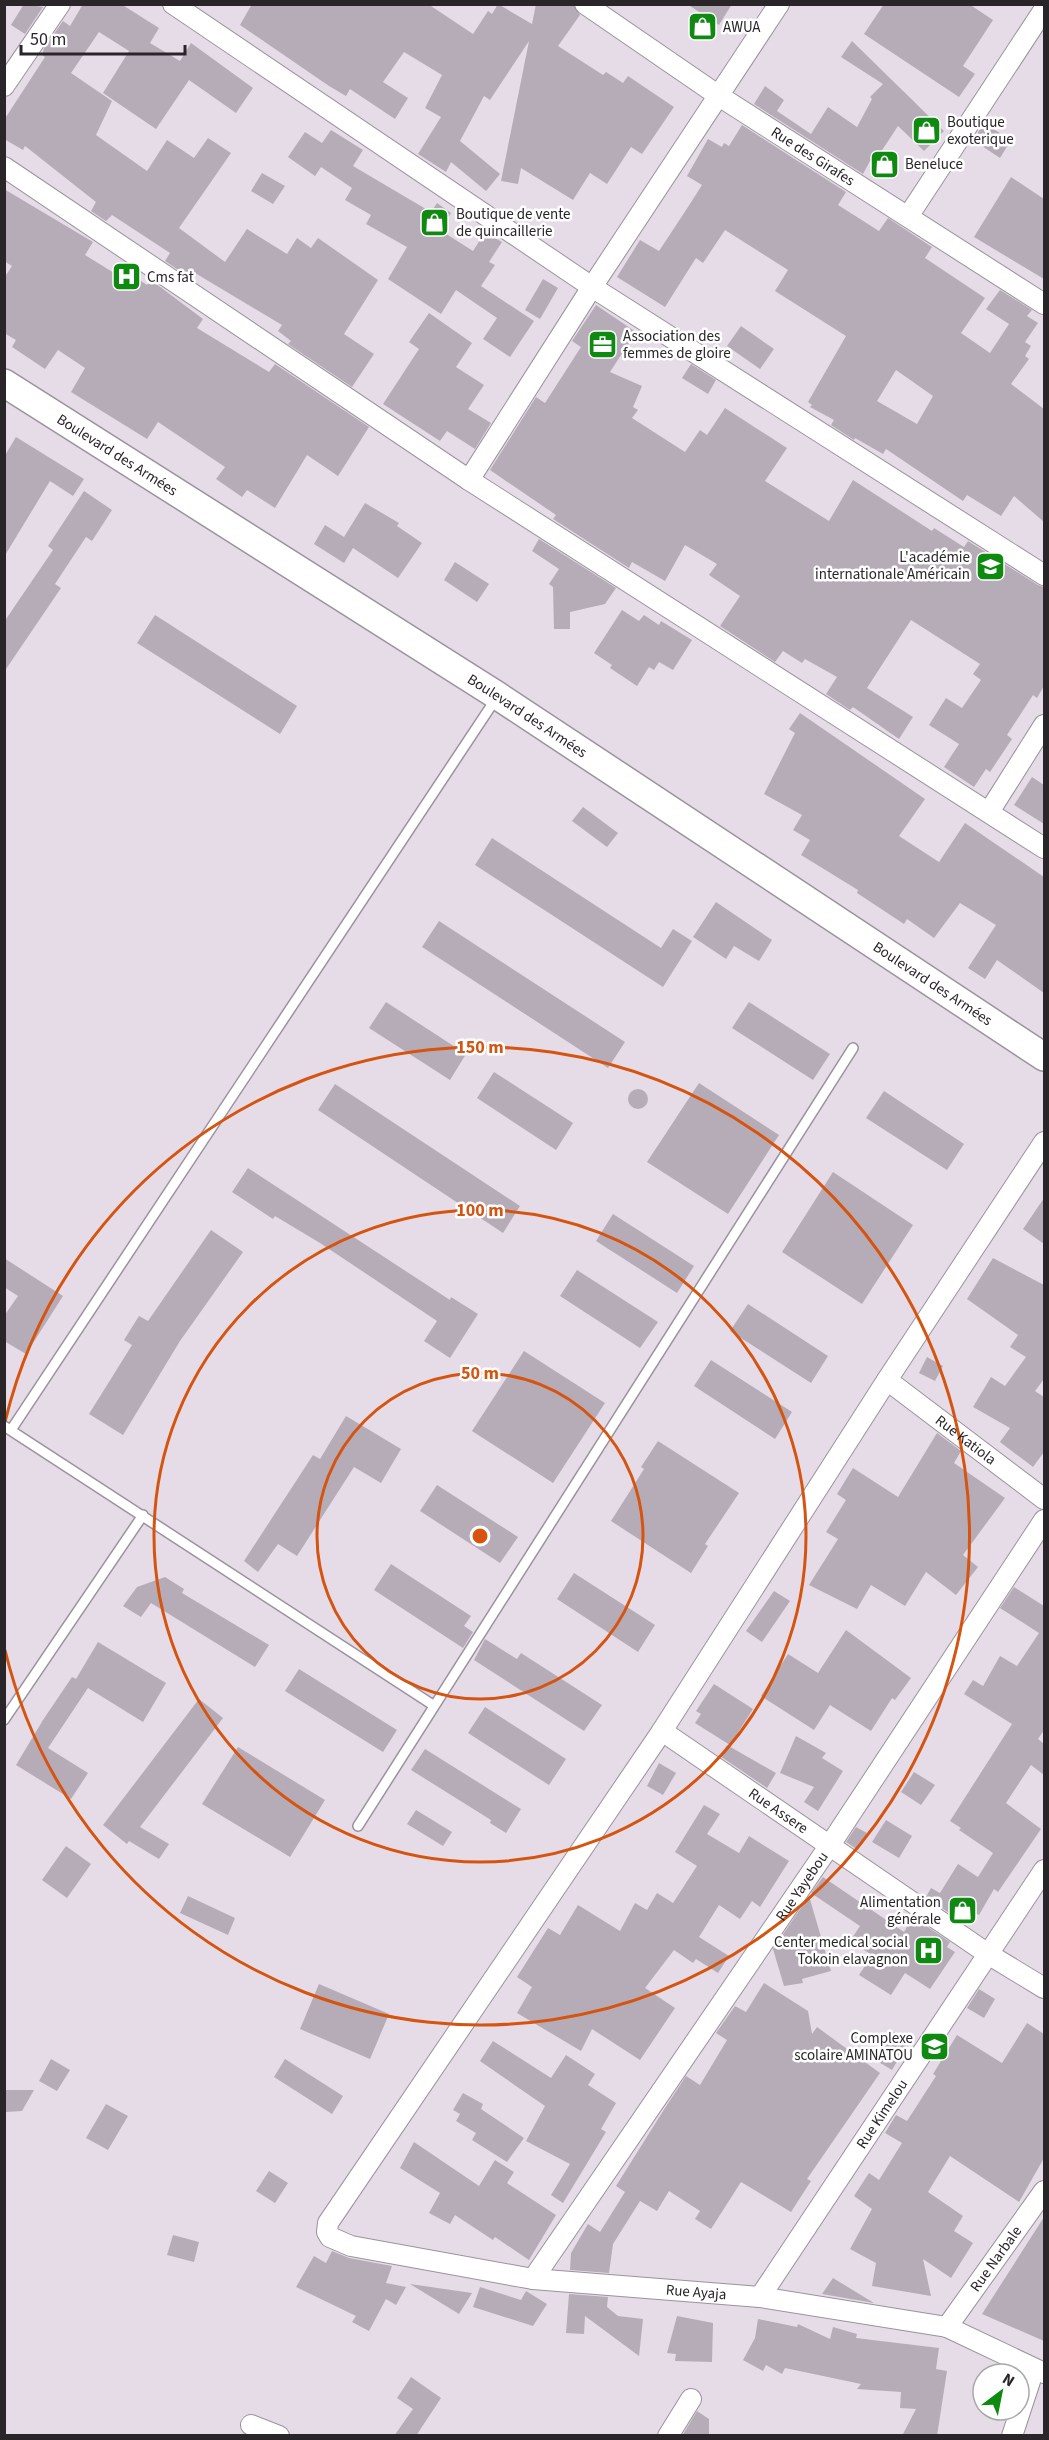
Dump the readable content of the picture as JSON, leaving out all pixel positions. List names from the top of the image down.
{
  "streets": {
    "street": [
      "Rue des Girafes",
      "Boulevard des Armées",
      "Rue Katiola",
      "Rue Assere",
      "Rue Yayebou",
      "Rue Kimelou",
      "Rue Narbale",
      "Rue Ayaja"
    ]
  },
  "crossings": [
    ["Rue Assere", "Rue Yayebou"],
    ["Rue Assere", "Rue Kimelou"],
    ["Rue Assere", "Rue Ayaja"],
    ["Rue Yayebou", "Rue Ayaja"],
    ["Rue Kimelou", "Rue Ayaja"],
    ["Rue Narbale", "Rue Ayaja"]
  ],
  "places": {
    "shop": [
      "AWUA",
      "Boutique exoterique",
      "Beneluce",
      "Boutique de vente de quincaillerie",
      "Alimentation générale"
    ],
    "hospital": ["Cms fat", "Center medical social Tokoin elavagnon"],
    "office": ["Association des femmes de gloire"],
    "school or university": ["L'académie internationale Américain", "Complexe scolaire AMINATOU"]
  },
  "scale_bar": "50 m",
  "north": "top right",
  "rings": ["150 m", "100 m", "50 m"]
}
